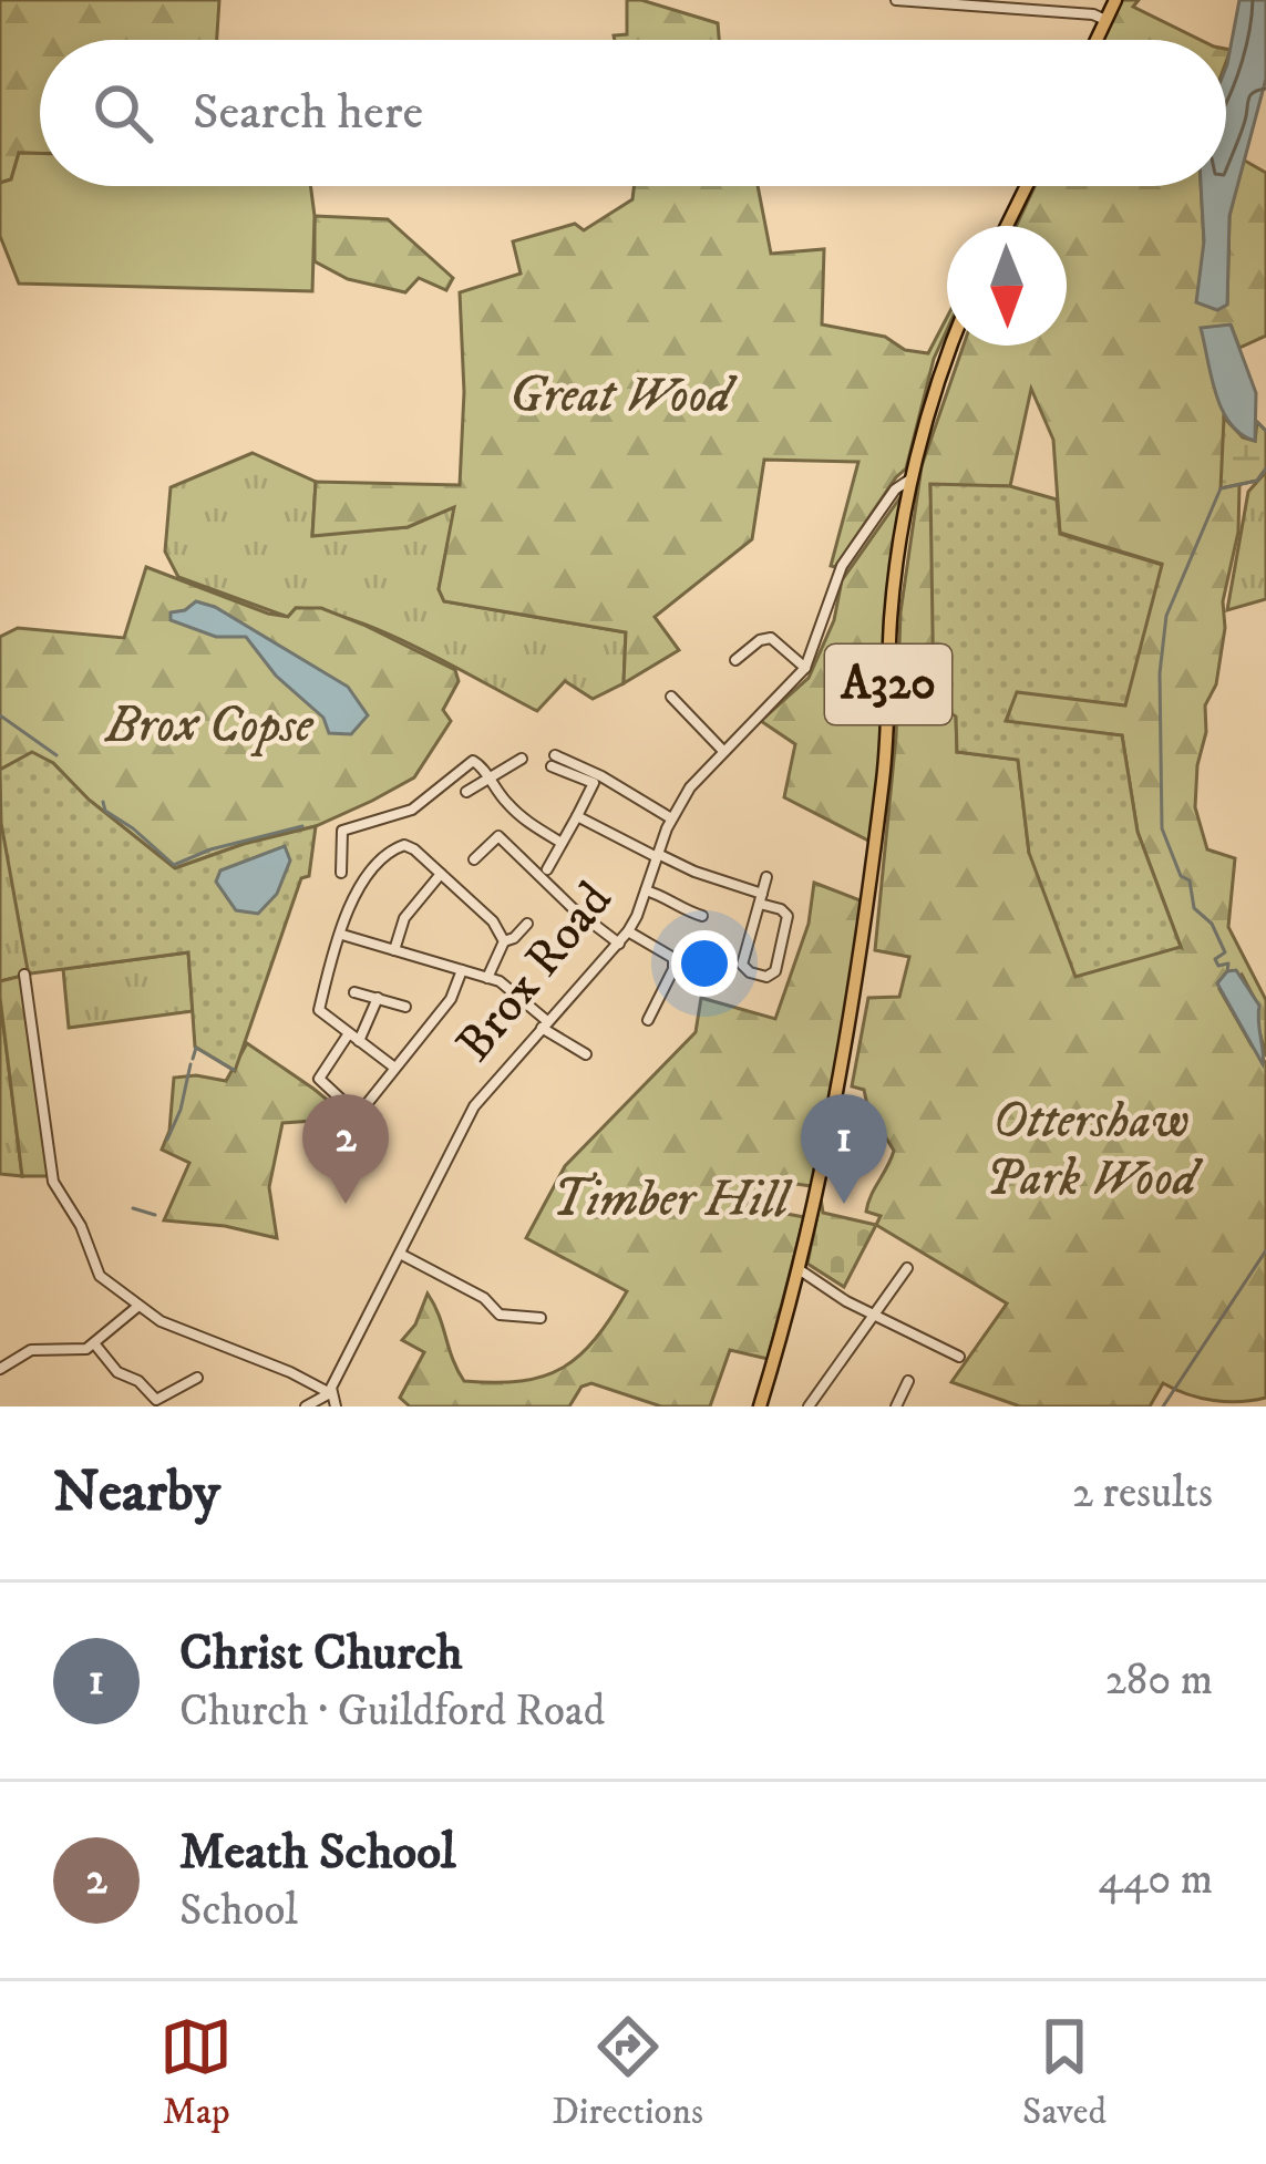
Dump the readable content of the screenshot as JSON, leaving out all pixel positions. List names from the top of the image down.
{
  "streets": {
    "main road": ["A320"],
    "street": ["Brox Road"]
  },
  "crossings": [
    ["A320", "Brox Road"]
  ],
  "parks": [
    "Great Wood",
    "Brox Copse",
    "Ottershaw Park Wood",
    "Timber Hill"
  ],
  "north": "bottom",
  "page": {
    "search": "Search here",
    "pins": ["1", "2"],
    "heading": ["Nearby", "2 results"],
    "list": [
      {
        "mark": "1",
        "name": "Christ Church",
        "note": "Church · Guildford Road",
        "value": "280 m"
      },
      {
        "mark": "2",
        "name": "Meath School",
        "note": "School",
        "value": "440 m"
      }
    ],
    "nav": ["Map", "Directions", "Saved"]
  }
}
